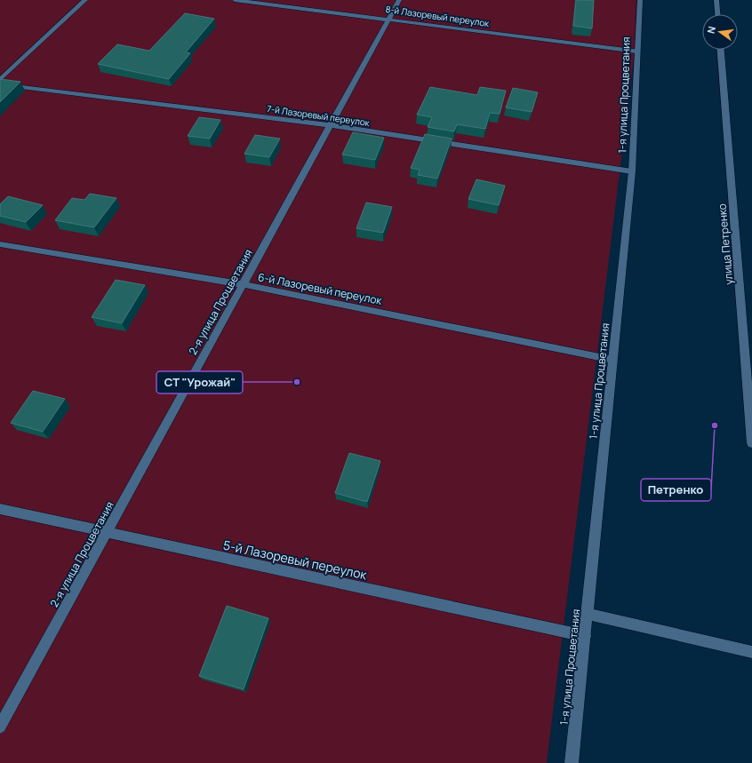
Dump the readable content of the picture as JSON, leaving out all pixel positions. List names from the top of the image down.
{
  "streets": {
    "street": [
      "8-й Лазоревый переулок",
      "1-я улица Процветания",
      "7-й Лазоревый переулок",
      "улица Петренко",
      "6-й Лазоревый переулок",
      "2-я улица Процветания",
      "5-й Лазоревый переулок"
    ]
  },
  "crossings": [
    ["8-й Лазоревый переулок", "1-я улица Процветания"],
    ["8-й Лазоревый переулок", "2-я улица Процветания"],
    ["1-я улица Процветания", "7-й Лазоревый переулок"],
    ["1-я улица Процветания", "6-й Лазоревый переулок"],
    ["1-я улица Процветания", "5-й Лазоревый переулок"],
    ["7-й Лазоревый переулок", "2-я улица Процветания"],
    ["6-й Лазоревый переулок", "2-я улица Процветания"],
    ["2-я улица Процветания", "5-й Лазоревый переулок"]
  ],
  "places": ["СТ \"Урожай\"", "Петренко"],
  "north": "left"
}
